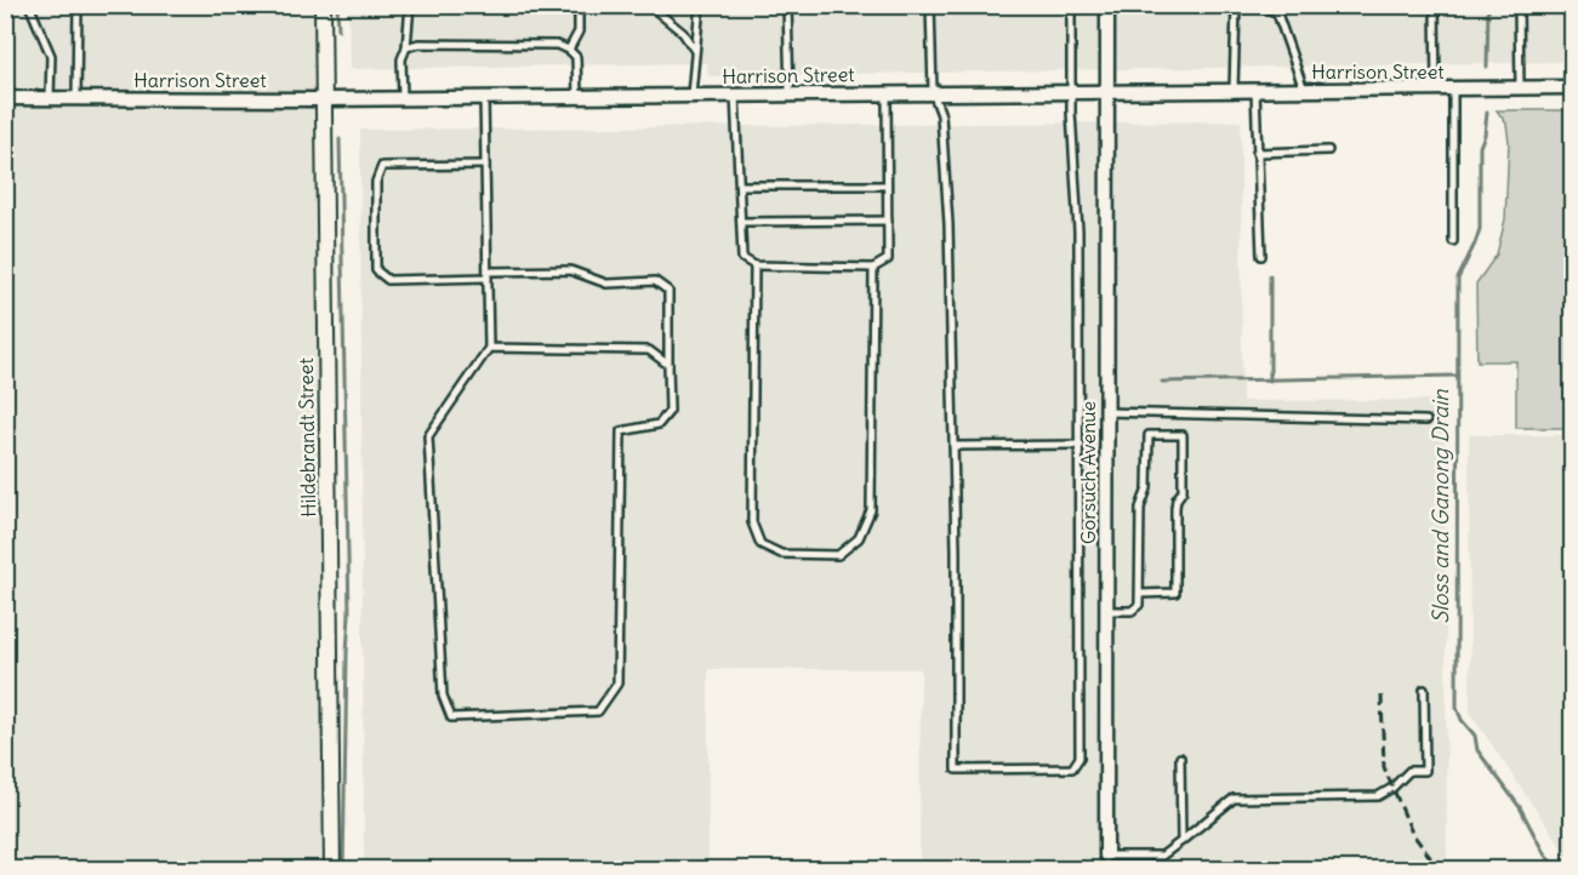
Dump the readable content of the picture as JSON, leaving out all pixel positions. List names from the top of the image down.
{
  "streets": {
    "street": ["Harrison Street", "Hildebrandt Street", "Gorsuch Avenue"]
  },
  "crossings": [
    ["Harrison Street", "Hildebrandt Street"],
    ["Harrison Street", "Gorsuch Avenue"]
  ],
  "water": ["Sloss and Ganong Drain"]
}
